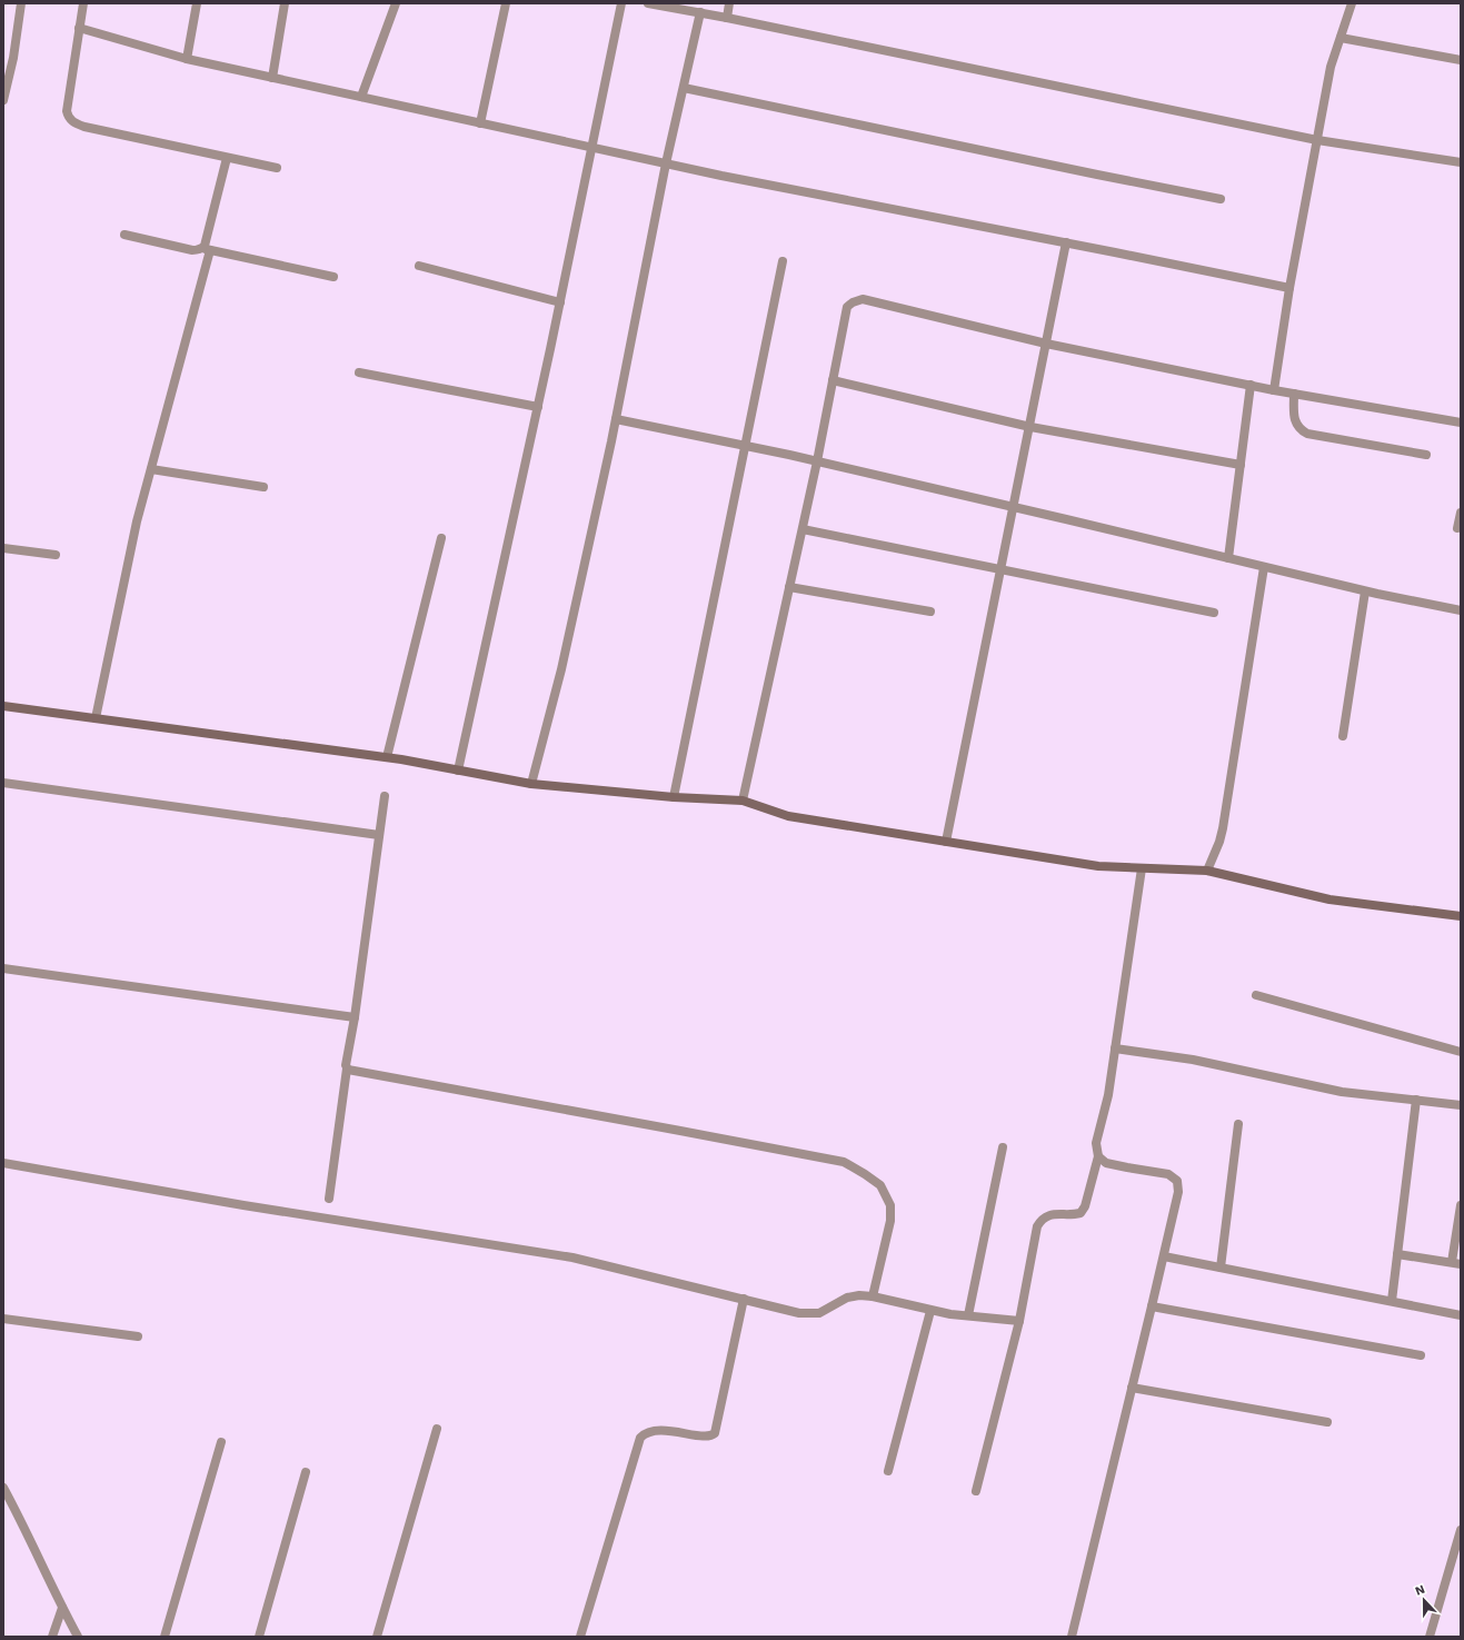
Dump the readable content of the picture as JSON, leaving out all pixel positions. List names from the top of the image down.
{
  "north": "top"
}
